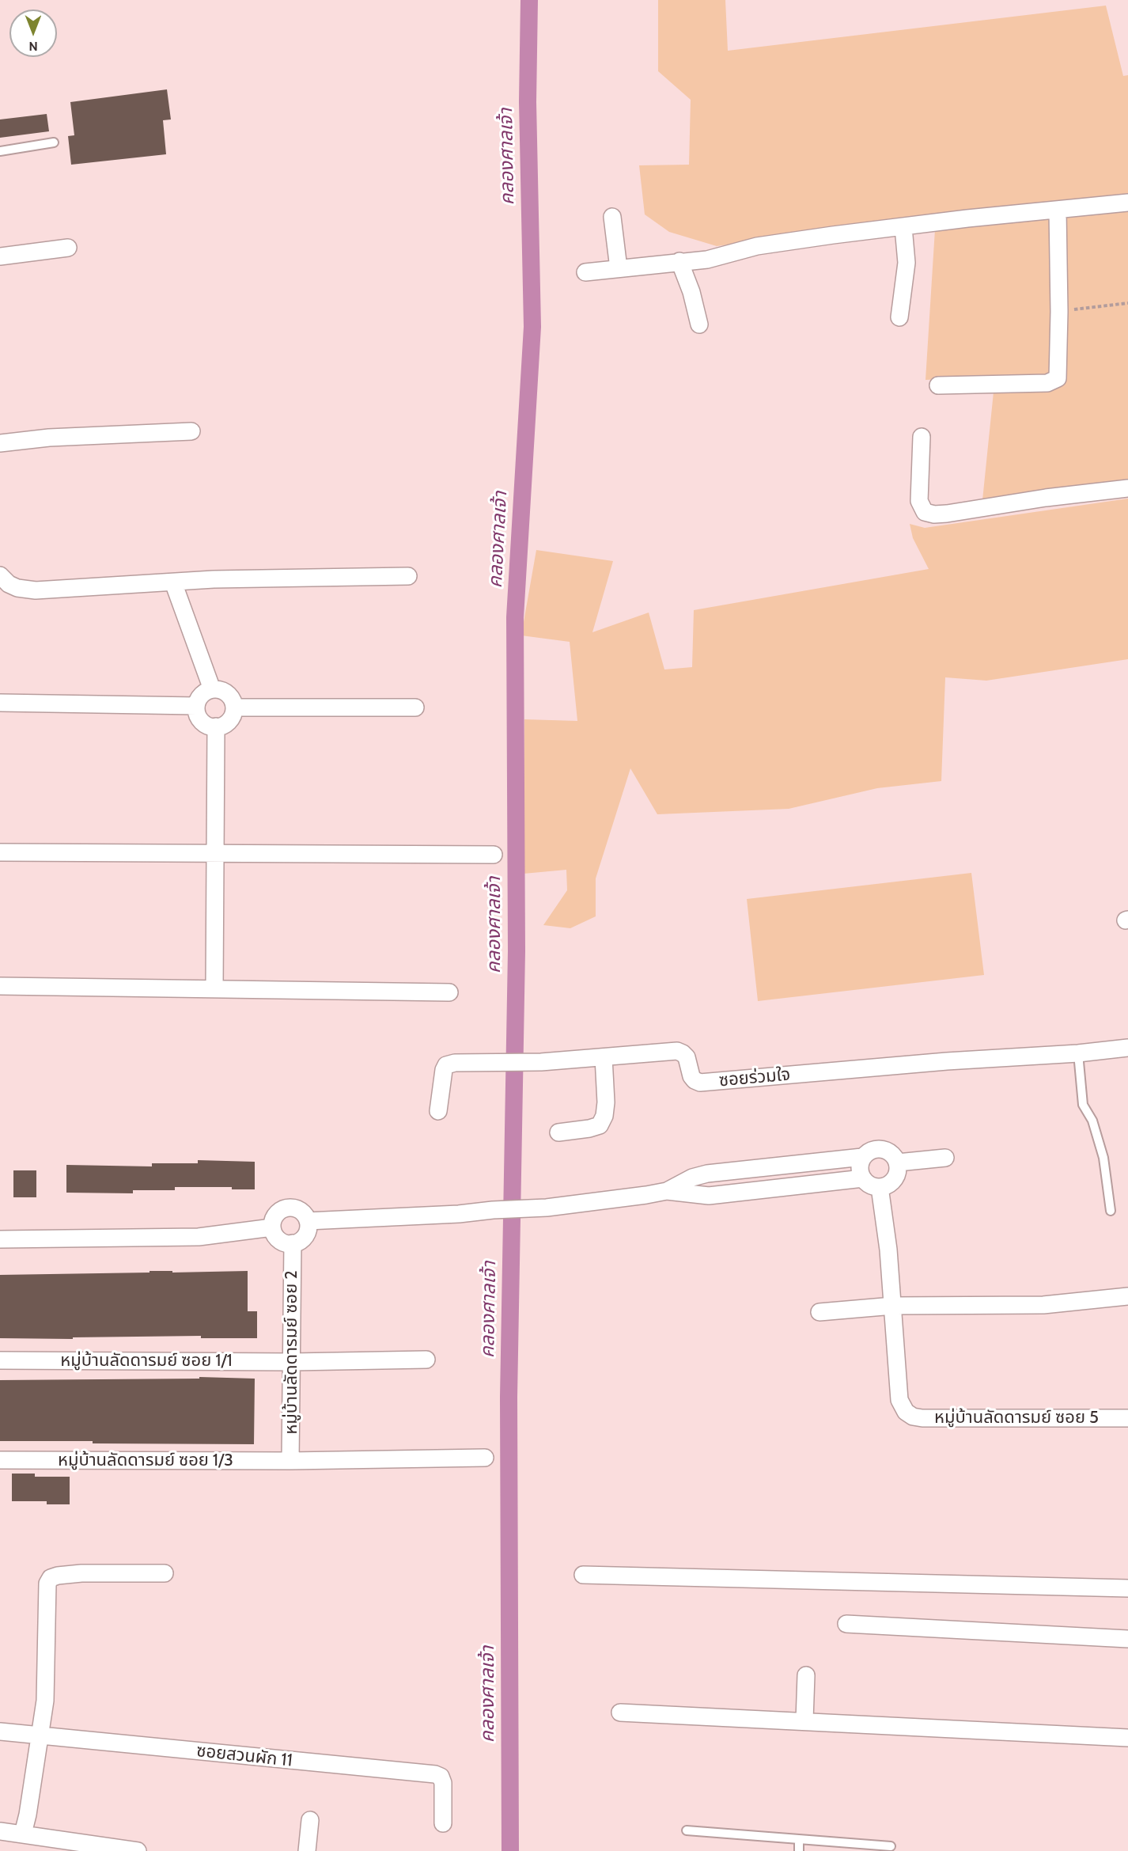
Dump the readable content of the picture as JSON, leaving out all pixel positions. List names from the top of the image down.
{
  "streets": {
    "street": [
      "ซอยร่วมใจ",
      "หมู่บ้านลัดดารมย์ ซอย 2",
      "หมู่บ้านลัดดารมย์ ซอย 1/1",
      "หมู่บ้านลัดดารมย์ ซอย 5",
      "หมู่บ้านลัดดารมย์ ซอย 1/3",
      "ซอยสวนผัก 11"
    ]
  },
  "crossings": [
    ["หมู่บ้านลัดดารมย์ ซอย 2", "หมู่บ้านลัดดารมย์ ซอย 1/1"],
    ["หมู่บ้านลัดดารมย์ ซอย 2", "หมู่บ้านลัดดารมย์ ซอย 1/3"]
  ],
  "water": ["คลองศาลเจ้า"],
  "north": "bottom"
}
